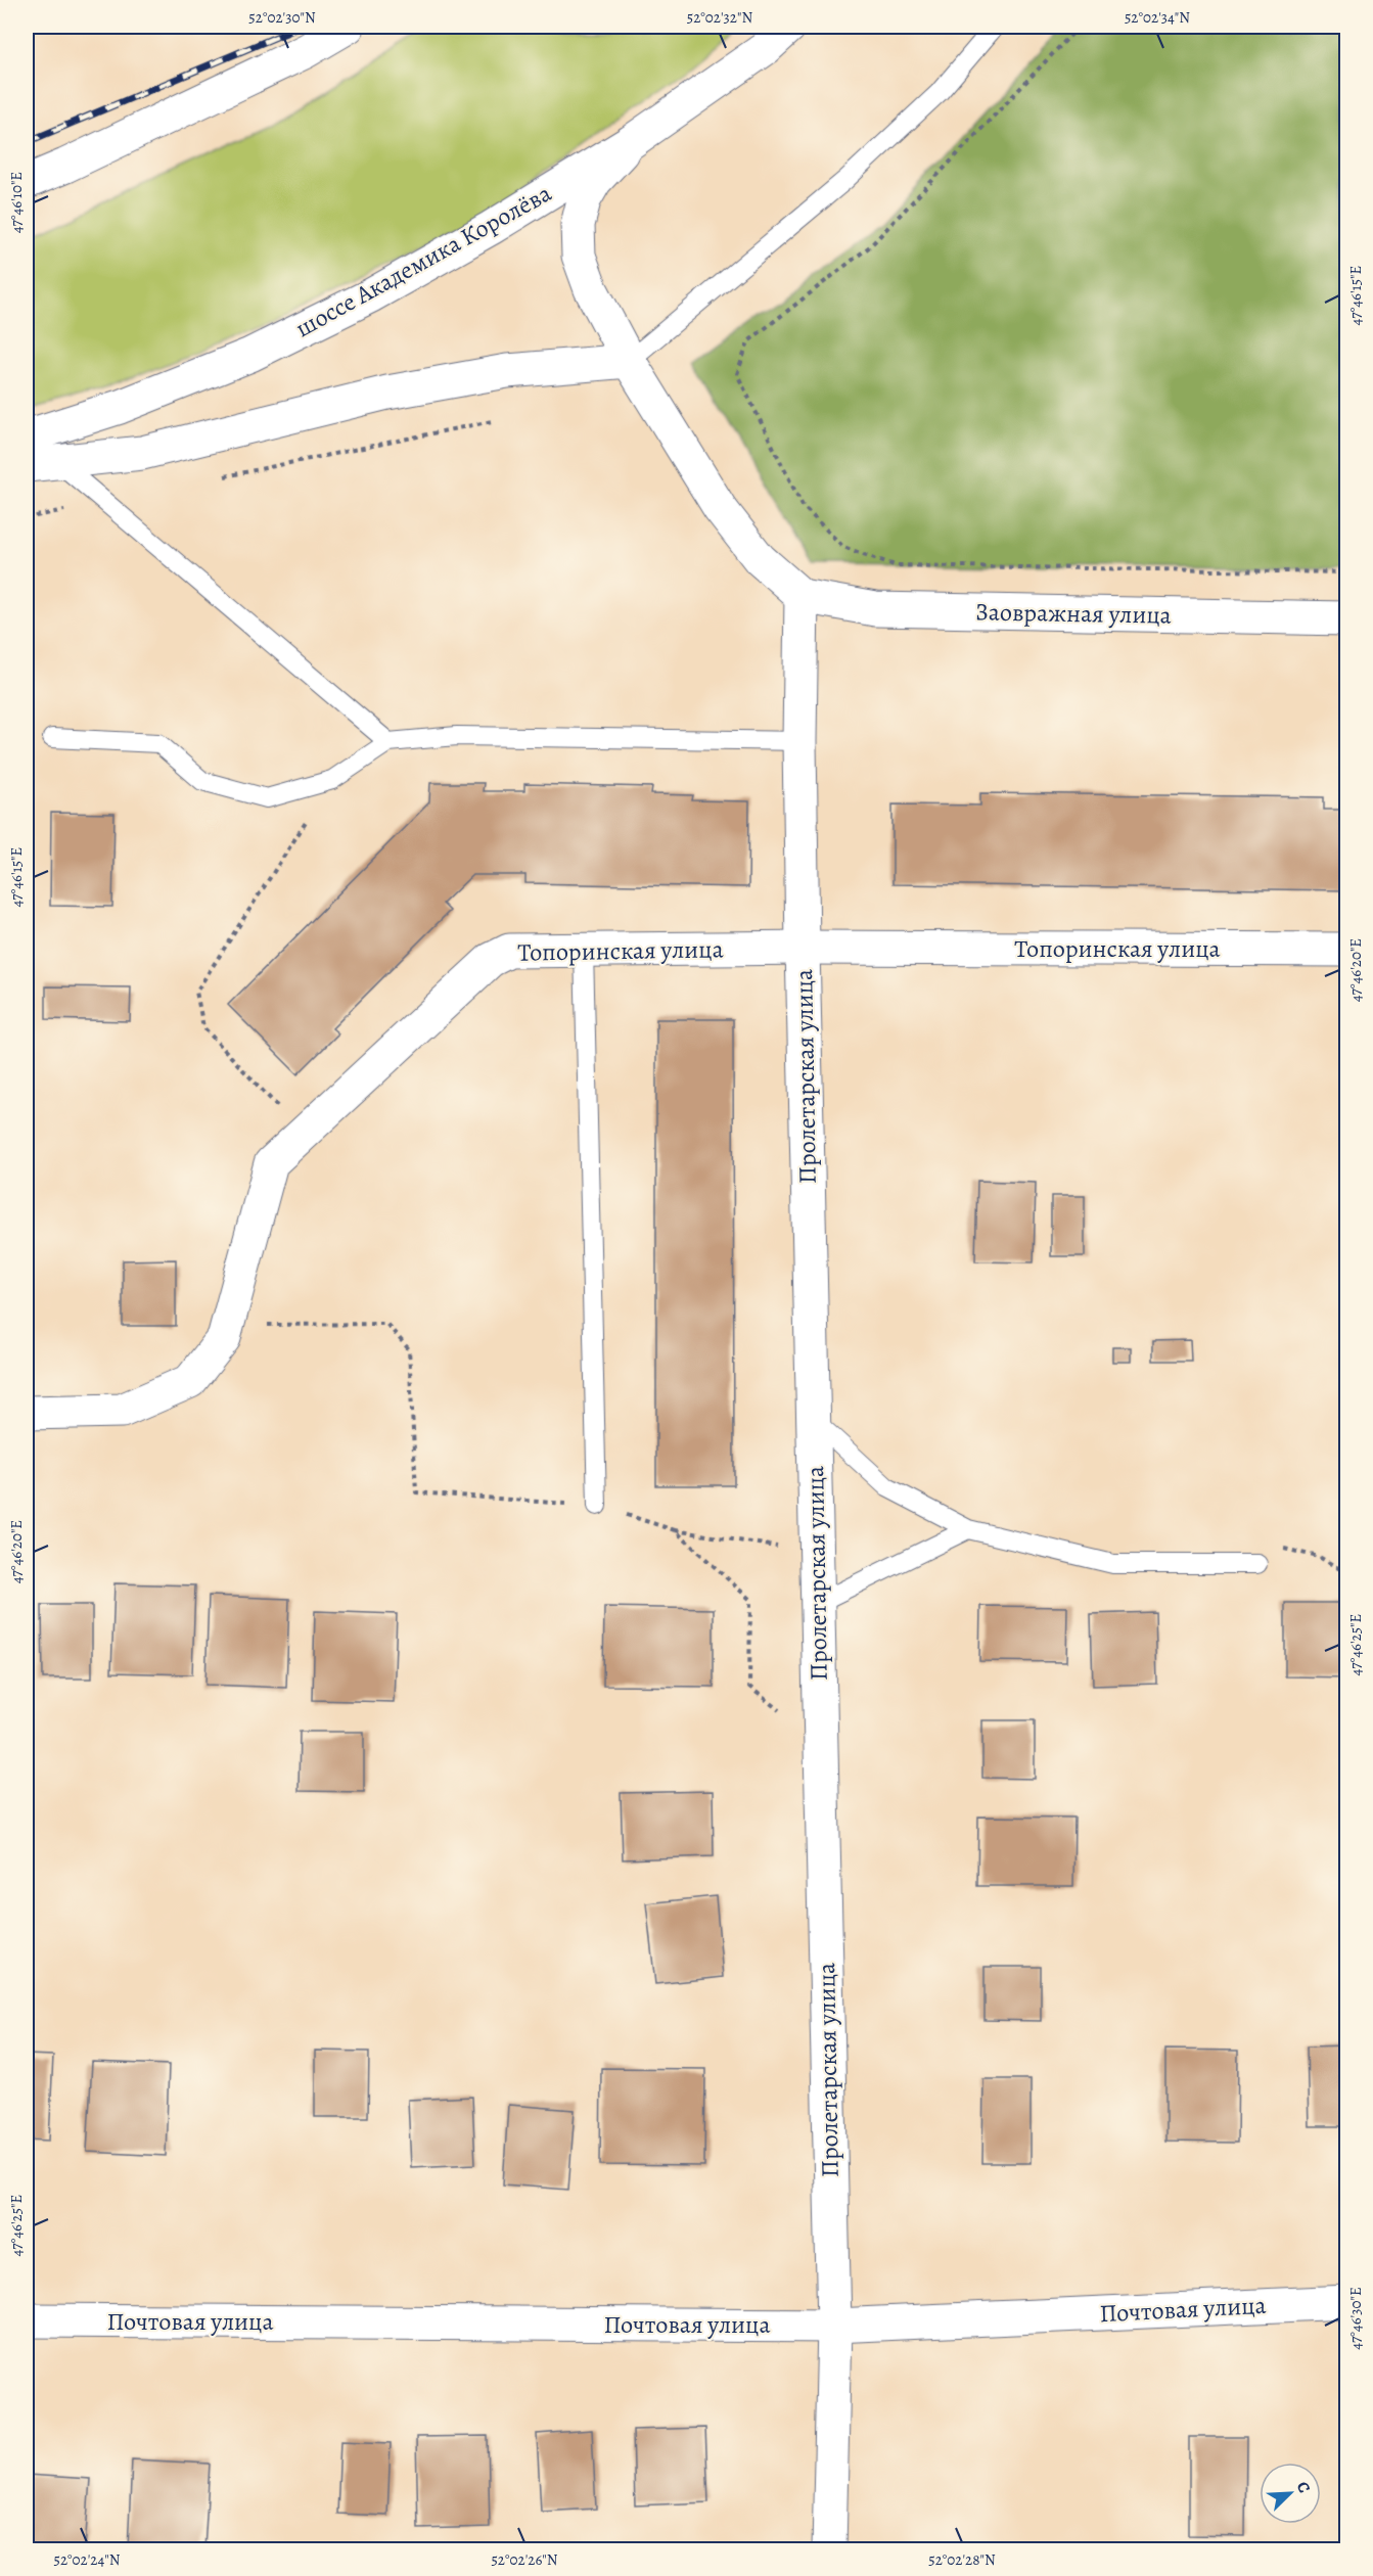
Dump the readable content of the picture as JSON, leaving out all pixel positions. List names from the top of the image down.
{
  "streets": {
    "main road": [
      "шоссе Академика Королёва",
      "Заовражная улица",
      "Топоринская улица",
      "Пролетарская улица",
      "Почтовая улица"
    ]
  },
  "crossings": [
    ["Заовражная улица", "Пролетарская улица"],
    ["Топоринская улица", "Пролетарская улица"],
    ["Пролетарская улица", "Почтовая улица"]
  ],
  "north": "top right",
  "coordinates": [
    "52°02'30\"N",
    "52°02'32\"N",
    "52°02'34\"N",
    "47°46'10\"E",
    "47°46'15\"E",
    "47°46'20\"E",
    "47°46'25\"E",
    "47°46'30\"E",
    "52°02'24\"N",
    "52°02'26\"N",
    "52°02'28\"N"
  ]
}
